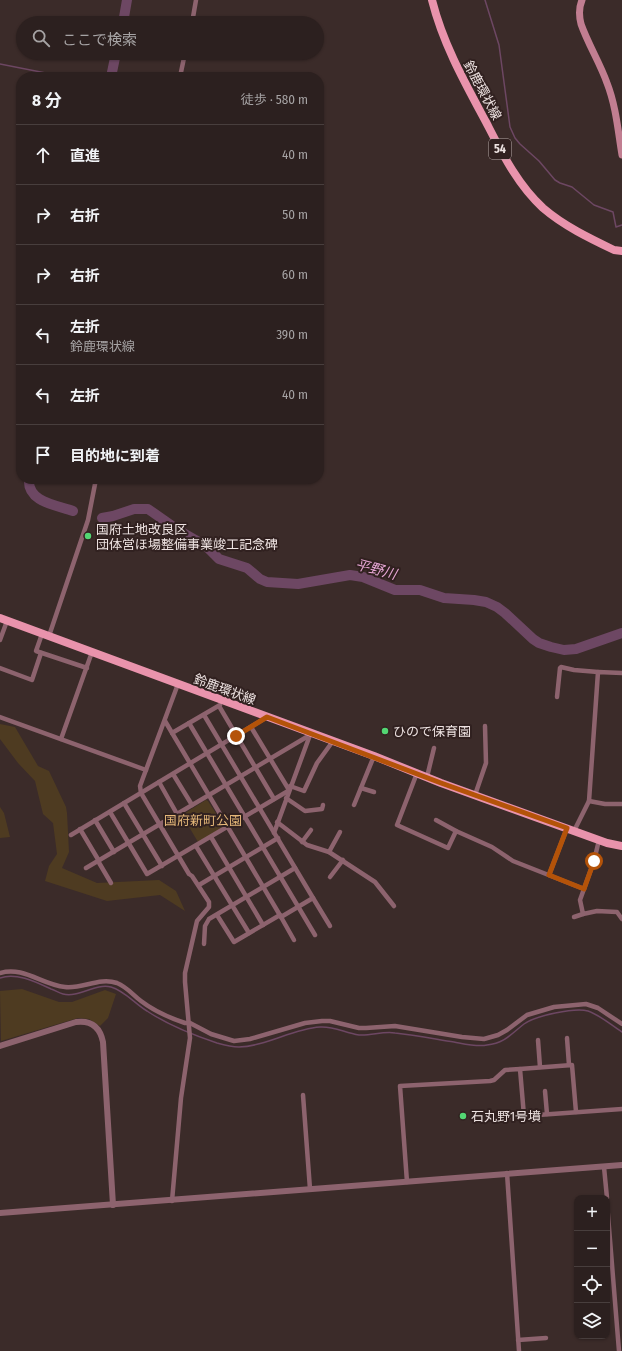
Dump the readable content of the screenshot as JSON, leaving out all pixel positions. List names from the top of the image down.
{
  "streets": {
    "main road": ["鈴鹿環状線", "54"]
  },
  "water": ["平野川"],
  "parks": ["国府新町公園"],
  "places": ["国府土地改良区 団体営ほ場整備事業竣工記念碑", "ひので保育園", "石丸野1号墳"],
  "page": {
    "search": "ここで検索",
    "heading": ["8 分", "徒歩 · 580 m"],
    "list": [
      ["直進", "40 m"],
      ["右折", "50 m"],
      ["右折", "60 m"],
      ["左折", "鈴鹿環状線", "390 m"],
      ["左折", "40 m"],
      "目的地に到着"
    ],
    "map_buttons": ["+", "−"]
  }
}
